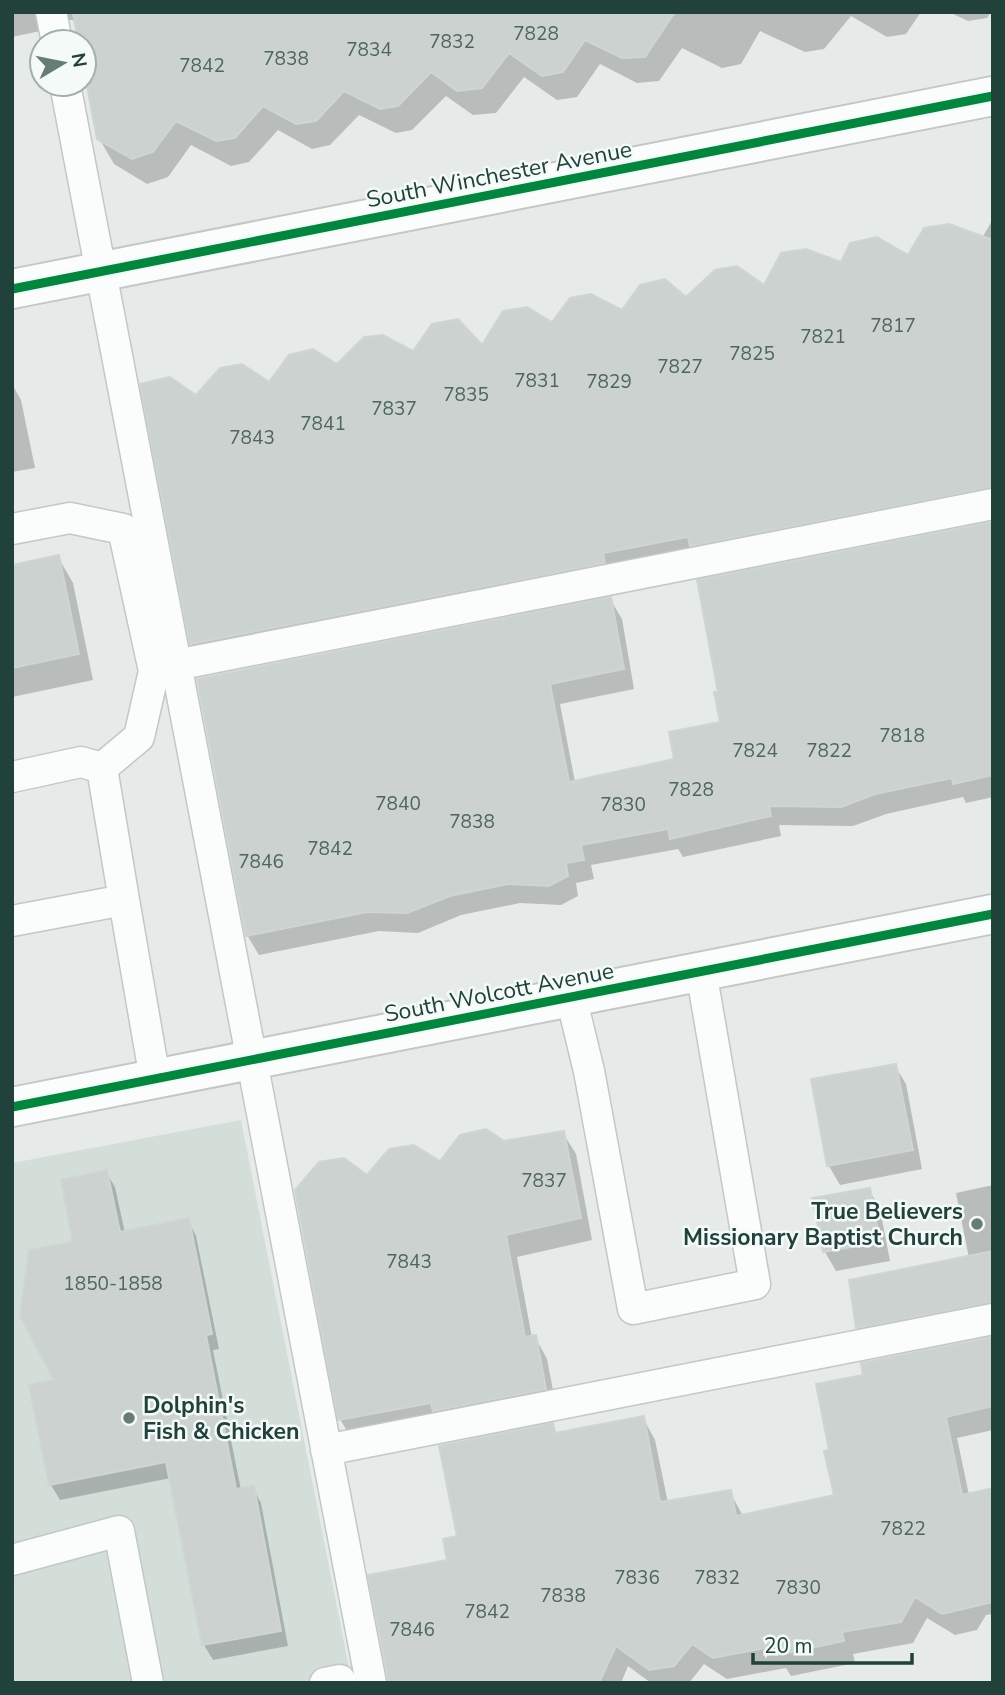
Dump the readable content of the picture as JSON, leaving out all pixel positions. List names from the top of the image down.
{
  "streets": {
    "street": ["South Winchester Avenue", "South Wolcott Avenue"]
  },
  "places": ["True Believers Missionary Baptist Church", "Dolphin's Fish & Chicken"],
  "house_numbers": [
    "7828",
    "7832",
    "7834",
    "7838",
    "7842",
    "7817",
    "7821",
    "7825",
    "7827",
    "7831",
    "7829",
    "7835",
    "7837",
    "7841",
    "7843",
    "7818",
    "7824",
    "7822",
    "7828",
    "7840",
    "7830",
    "7838",
    "7842",
    "7846",
    "7837",
    "7843",
    "1850-1858",
    "7822",
    "7836",
    "7832",
    "7830",
    "7838",
    "7842",
    "7846"
  ],
  "scale_bar": "20 m",
  "north": "right"
}
